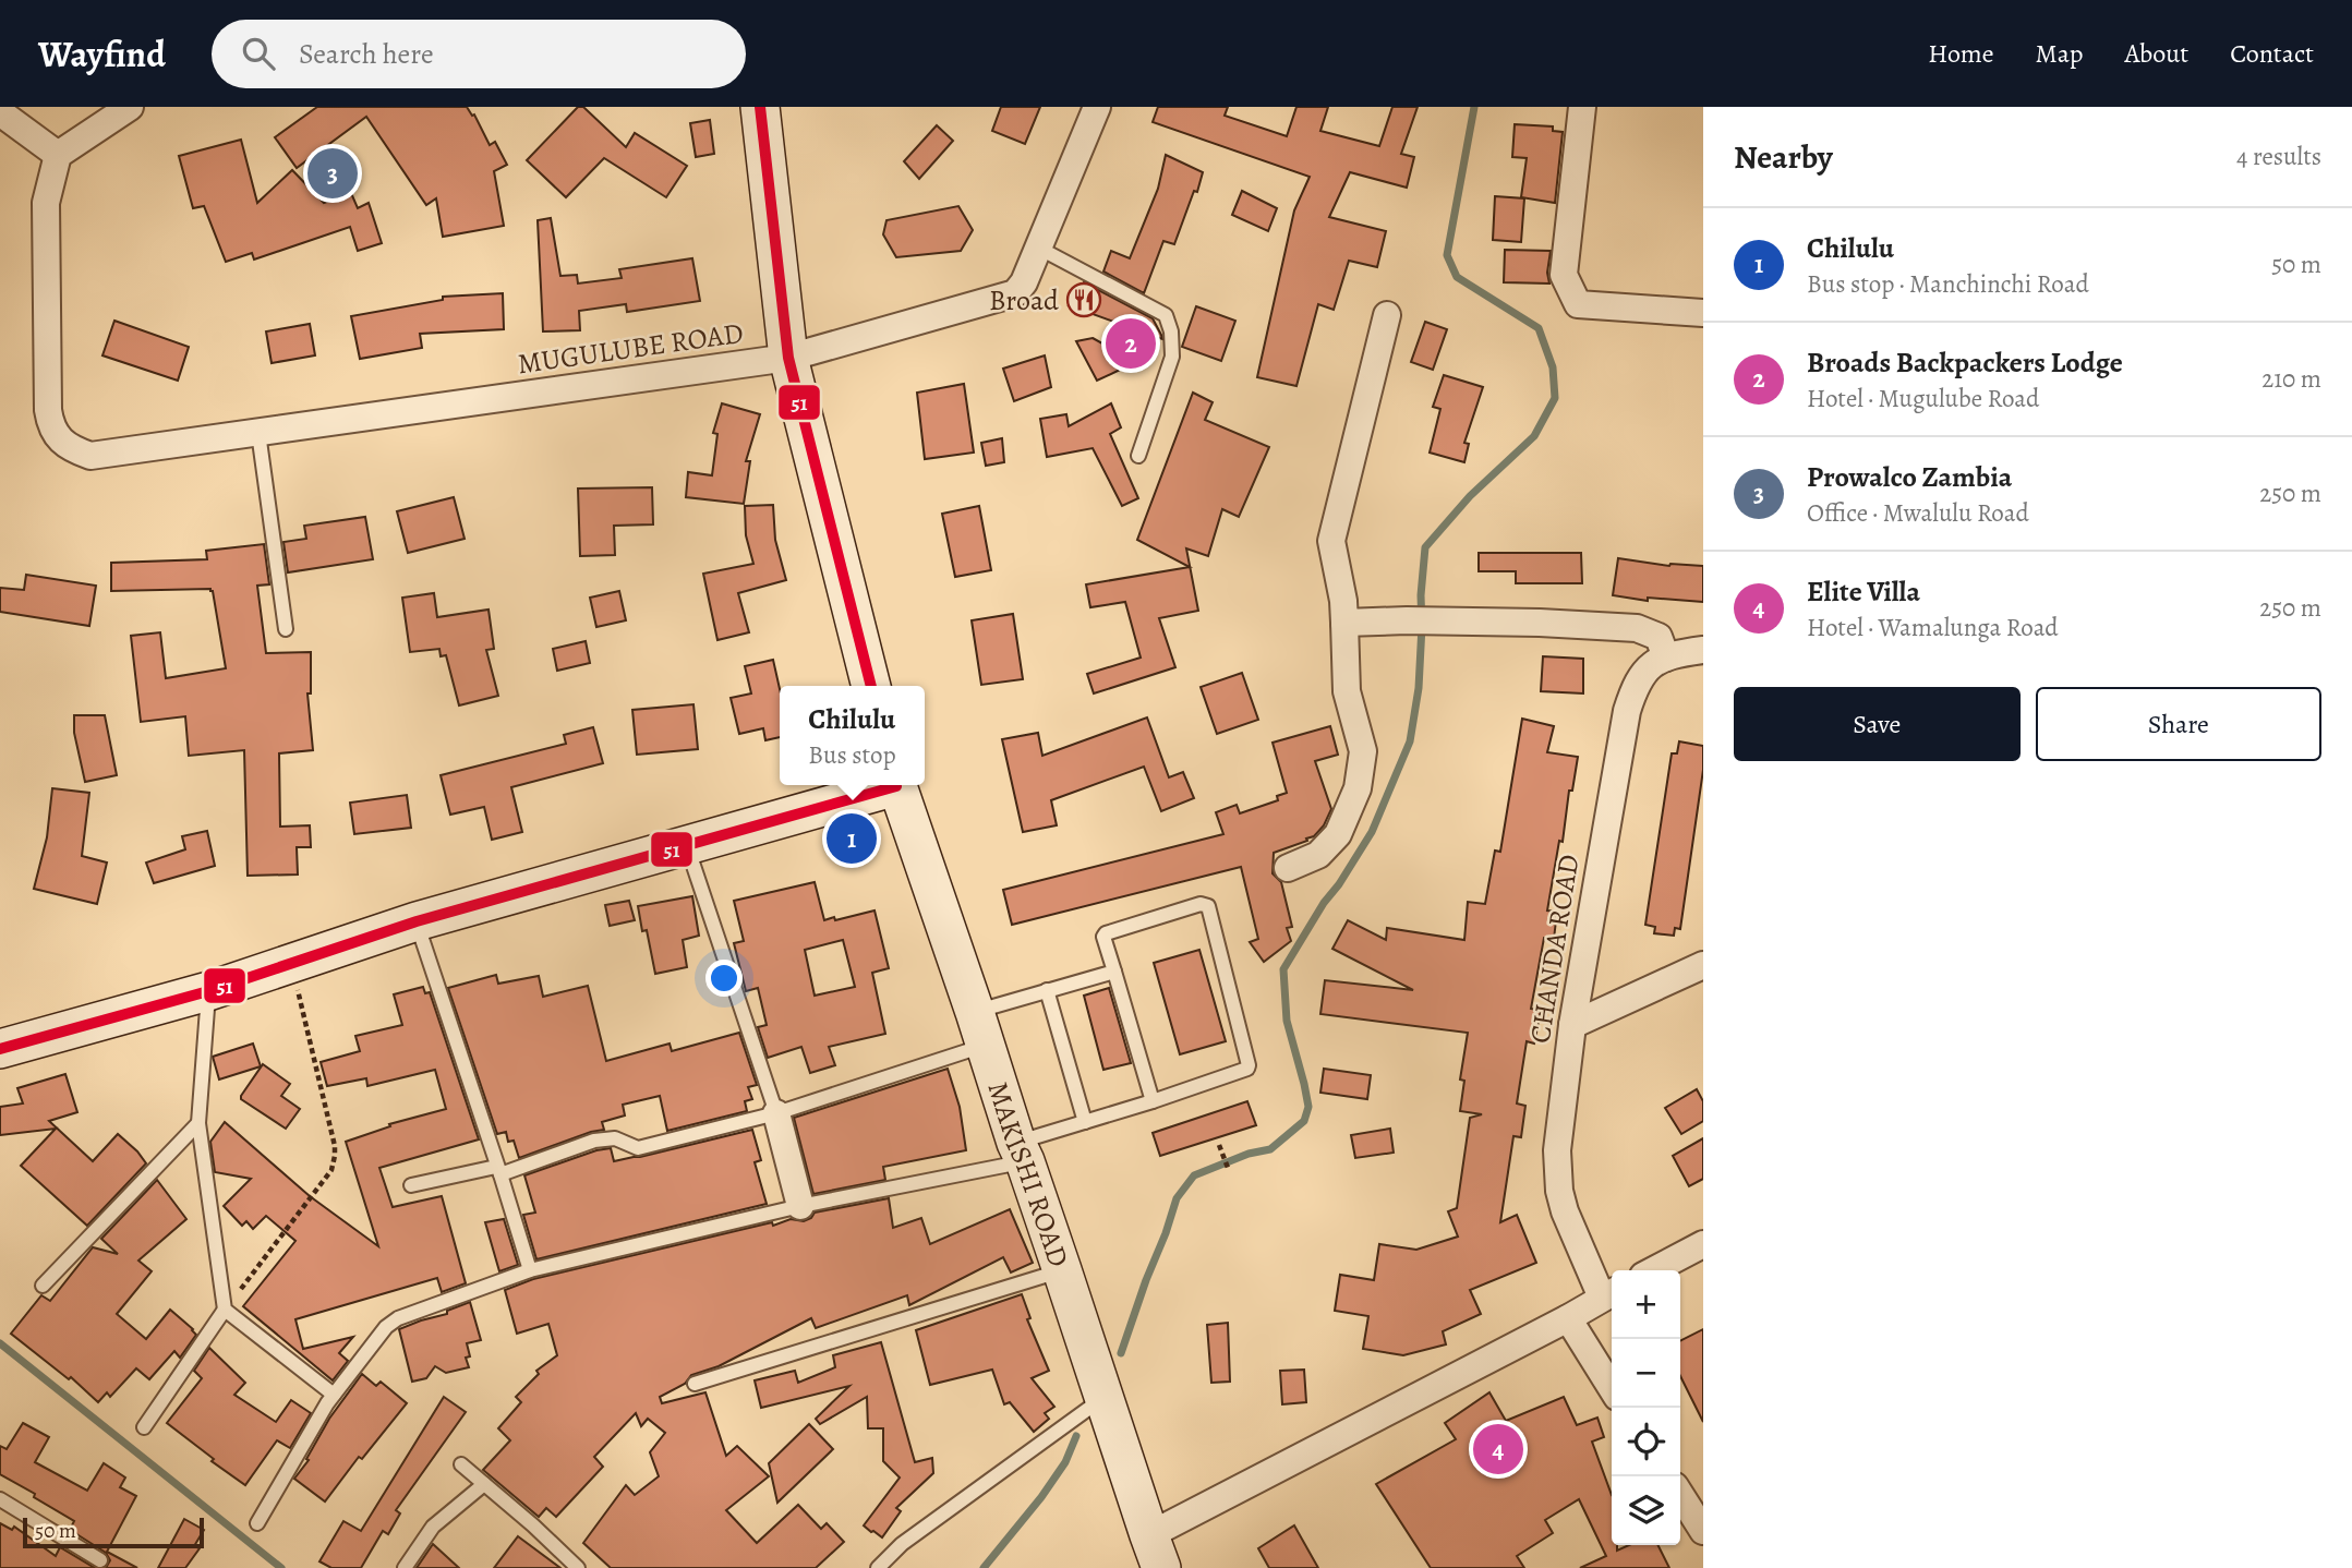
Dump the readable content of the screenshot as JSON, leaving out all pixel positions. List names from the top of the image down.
{
  "streets": {
    "main road": ["MAKISHI ROAD"],
    "street": ["MUGULUBE ROAD", "CHANDA ROAD"]
  },
  "places": {
    "restaurant": ["Broad"]
  },
  "lines": ["transit line 51"],
  "scale_bar": "50 m",
  "page": {
    "header": "Wayfind",
    "search": "Search here",
    "nav": [
      "Home",
      "Map",
      "About",
      "Contact"
    ],
    "heading": ["Nearby", "4 results"],
    "pins": [
      "3",
      "2",
      "1",
      "4"
    ],
    "list": [
      {
        "mark": "1",
        "name": "Chilulu",
        "note": "Bus stop · Manchinchi Road",
        "value": "50 m"
      },
      {
        "mark": "2",
        "name": "Broads Backpackers Lodge",
        "note": "Hotel · Mugulube Road",
        "value": "210 m"
      },
      {
        "mark": "3",
        "name": "Prowalco Zambia",
        "note": "Office · Mwalulu Road",
        "value": "250 m"
      },
      {
        "mark": "4",
        "name": "Elite Villa",
        "note": "Hotel · Wamalunga Road",
        "value": "250 m"
      }
    ],
    "buttons": ["Save", "Share"],
    "popup": ["Chilulu", "Bus stop"],
    "map_buttons": ["+", "−"],
    "scale": "50 m"
  }
}
